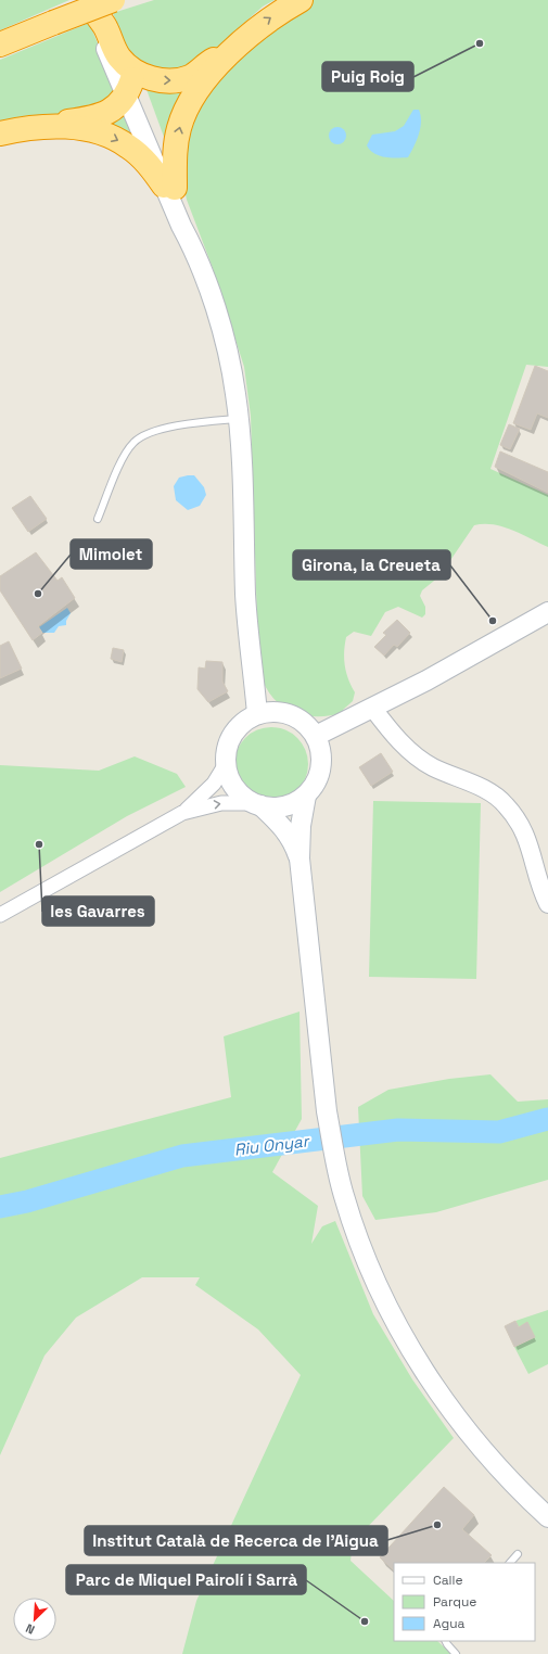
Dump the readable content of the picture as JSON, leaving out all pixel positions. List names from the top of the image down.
{
  "water": ["Riu Onyar"],
  "places": [
    "Puig Roig",
    "Mimolet",
    "Girona, la Creueta",
    "les Gavarres",
    "Institut Català de Recerca de l'Aigua",
    "Parc de Miquel Pairolí i Sarrà"
  ],
  "legend": ["Calle", "Parque", "Agua"],
  "north": "bottom left"
}
